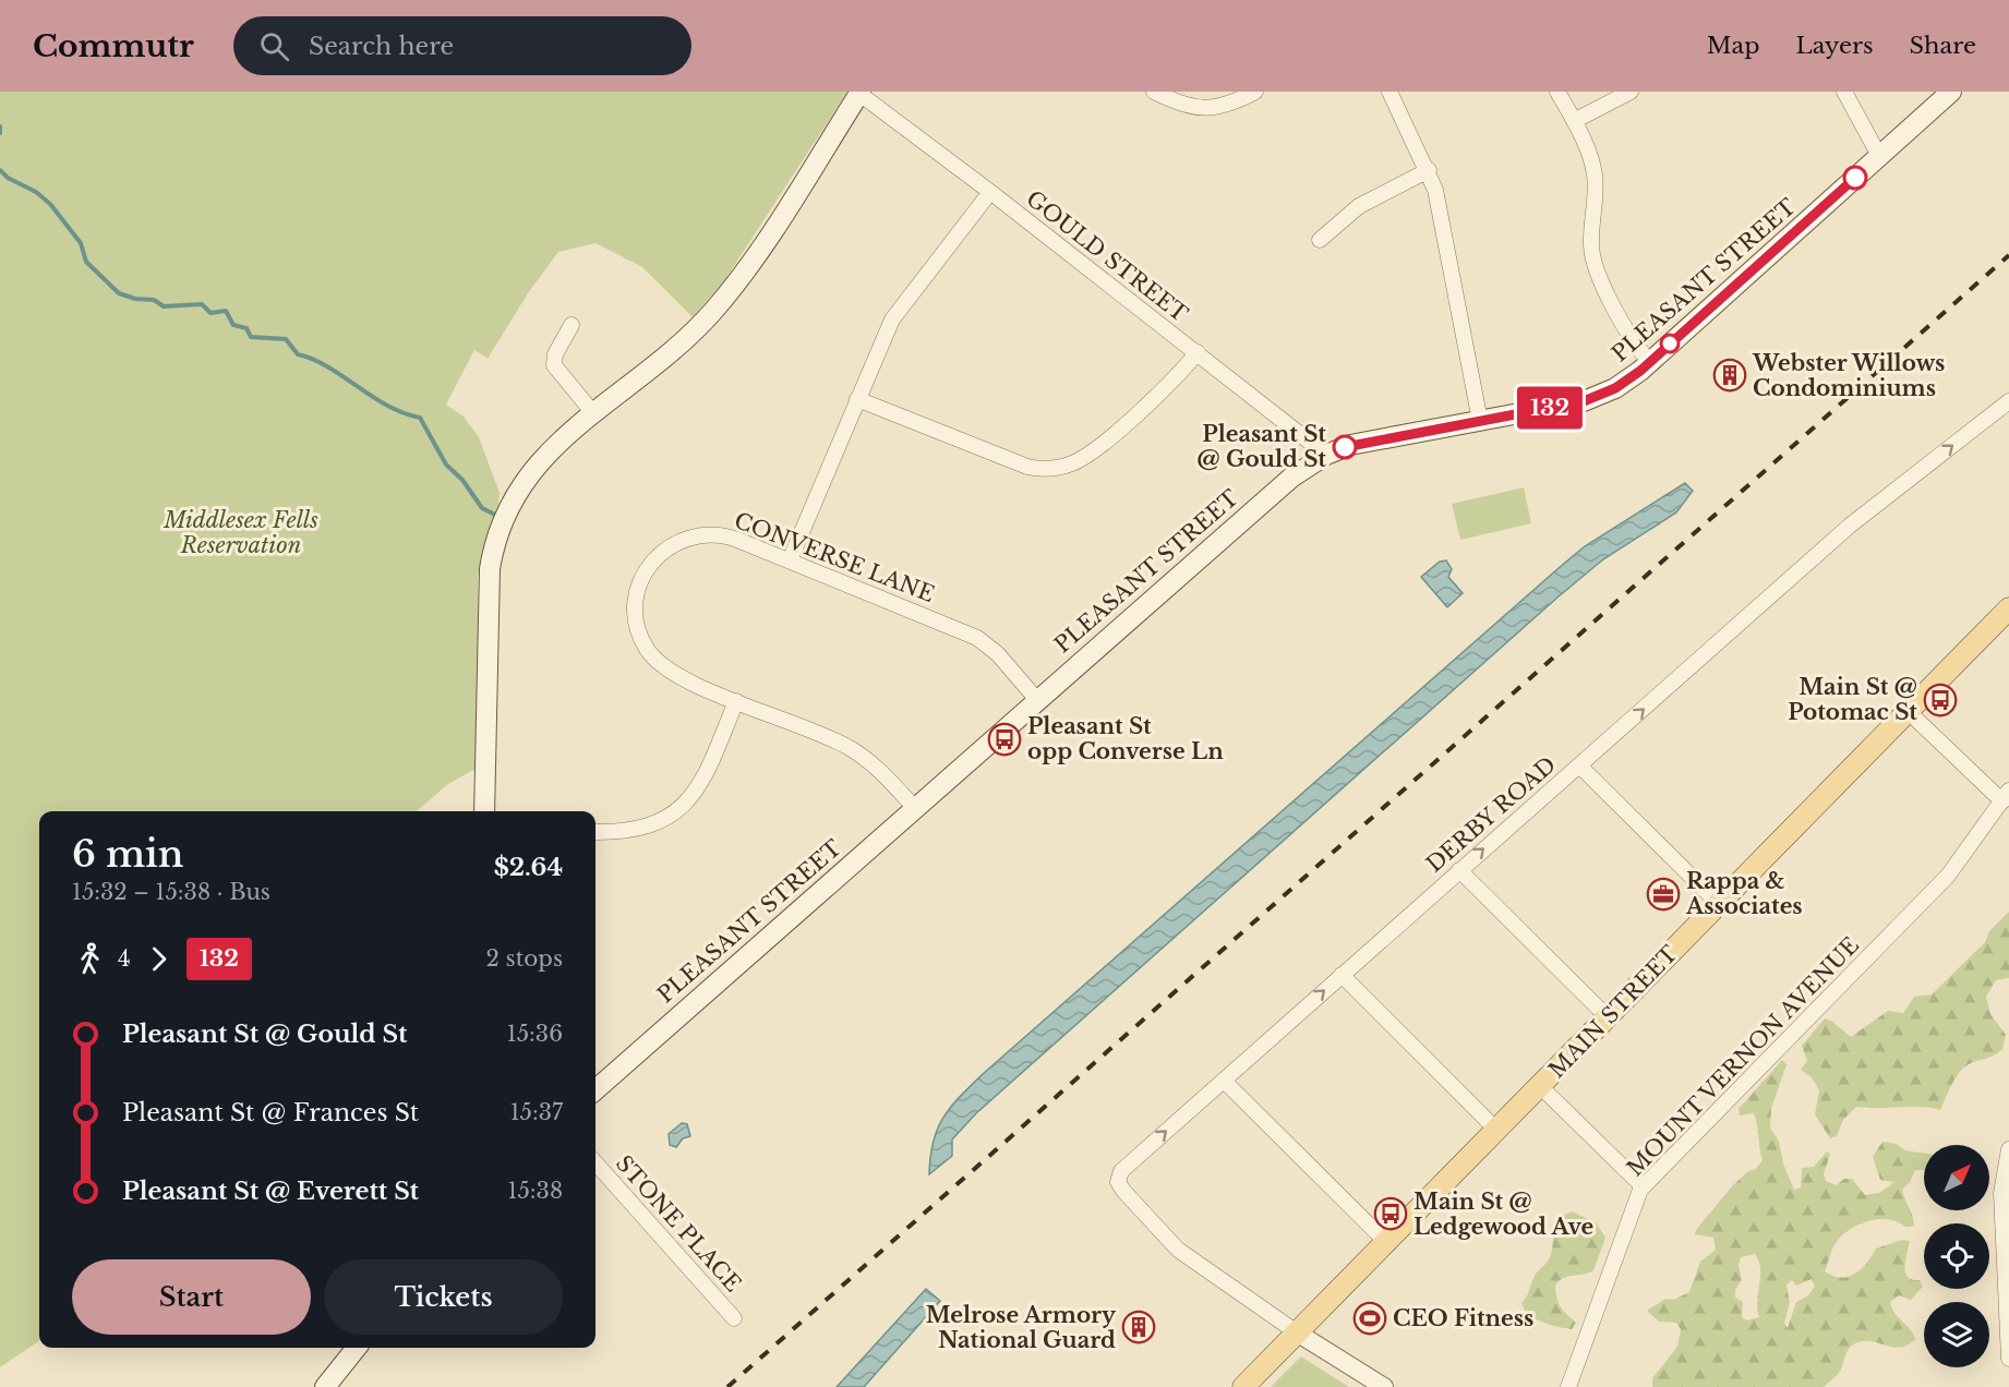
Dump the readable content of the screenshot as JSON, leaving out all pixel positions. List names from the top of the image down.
{
  "streets": {
    "main road": ["PLEASANT STREET", "MAIN STREET"],
    "street": [
      "GOULD STREET",
      "CONVERSE LANE",
      "DERBY ROAD",
      "MOUNT VERNON AVENUE",
      "STONE PLACE"
    ]
  },
  "crossings": [
    ["GOULD STREET", "PLEASANT STREET"],
    ["PLEASANT STREET", "CONVERSE LANE"],
    ["DERBY ROAD", "MAIN STREET"]
  ],
  "one_way": ["DERBY ROAD"],
  "parks": ["Middlesex Fells Reservation"],
  "places": {
    "building": ["Webster Willows Condominiums", "Melrose Armory National Guard"],
    "other": ["Pleasant St @ Gould St"],
    "bus stop": ["Main St @ Potomac St", "Pleasant St opp Converse Ln", "Main St @ Ledgewood Ave"],
    "office": ["Rappa & Associates"],
    "sports": ["CEO Fitness"]
  },
  "lines": ["bus line 132"],
  "north": "top right",
  "page": {
    "header": "Commutr",
    "search": "Search here",
    "nav": ["Map", "Layers", "Share"],
    "on_map": "132",
    "heading": ["6 min", "15:32 – 15:38 · Bus", "$2.64"],
    "legs": ["4", "132", "2 stops"],
    "list": [
      {
        "name": "Pleasant St @ Gould St",
        "value": "15:36"
      },
      {
        "name": "Pleasant St @ Frances St",
        "value": "15:37"
      },
      {
        "name": "Pleasant St @ Everett St",
        "value": "15:38"
      }
    ],
    "buttons": ["Start", "Tickets"]
  }
}
